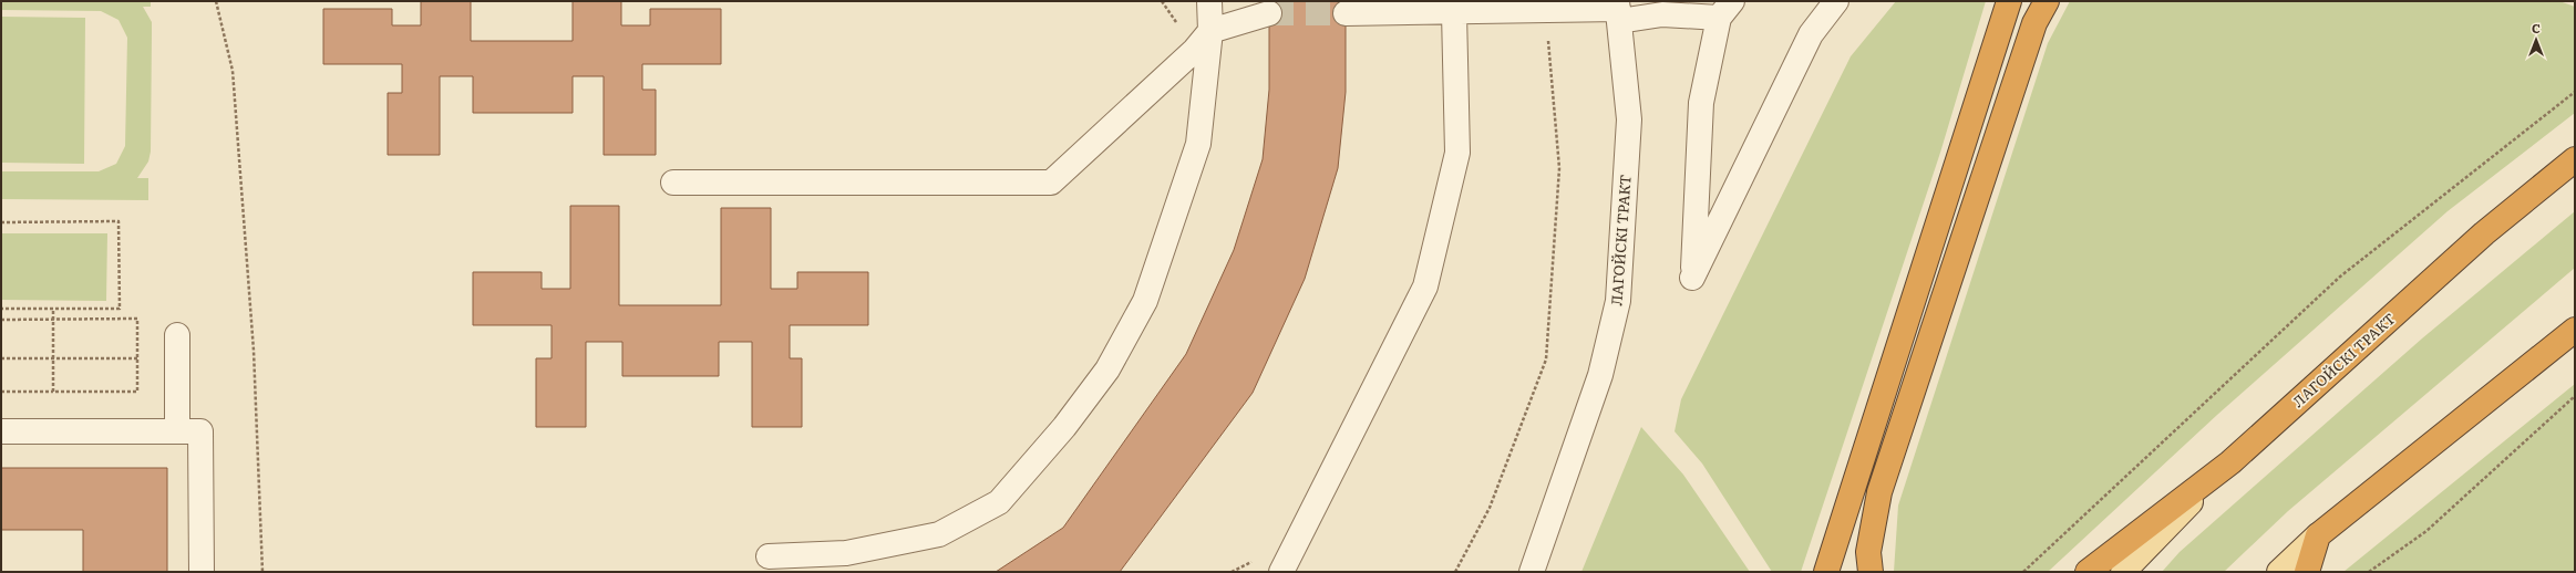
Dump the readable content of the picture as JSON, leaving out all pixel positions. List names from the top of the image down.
{
  "streets": {
    "highway": ["ЛАГОЙСКІ ТРАКТ"]
  },
  "north": "top"
}
